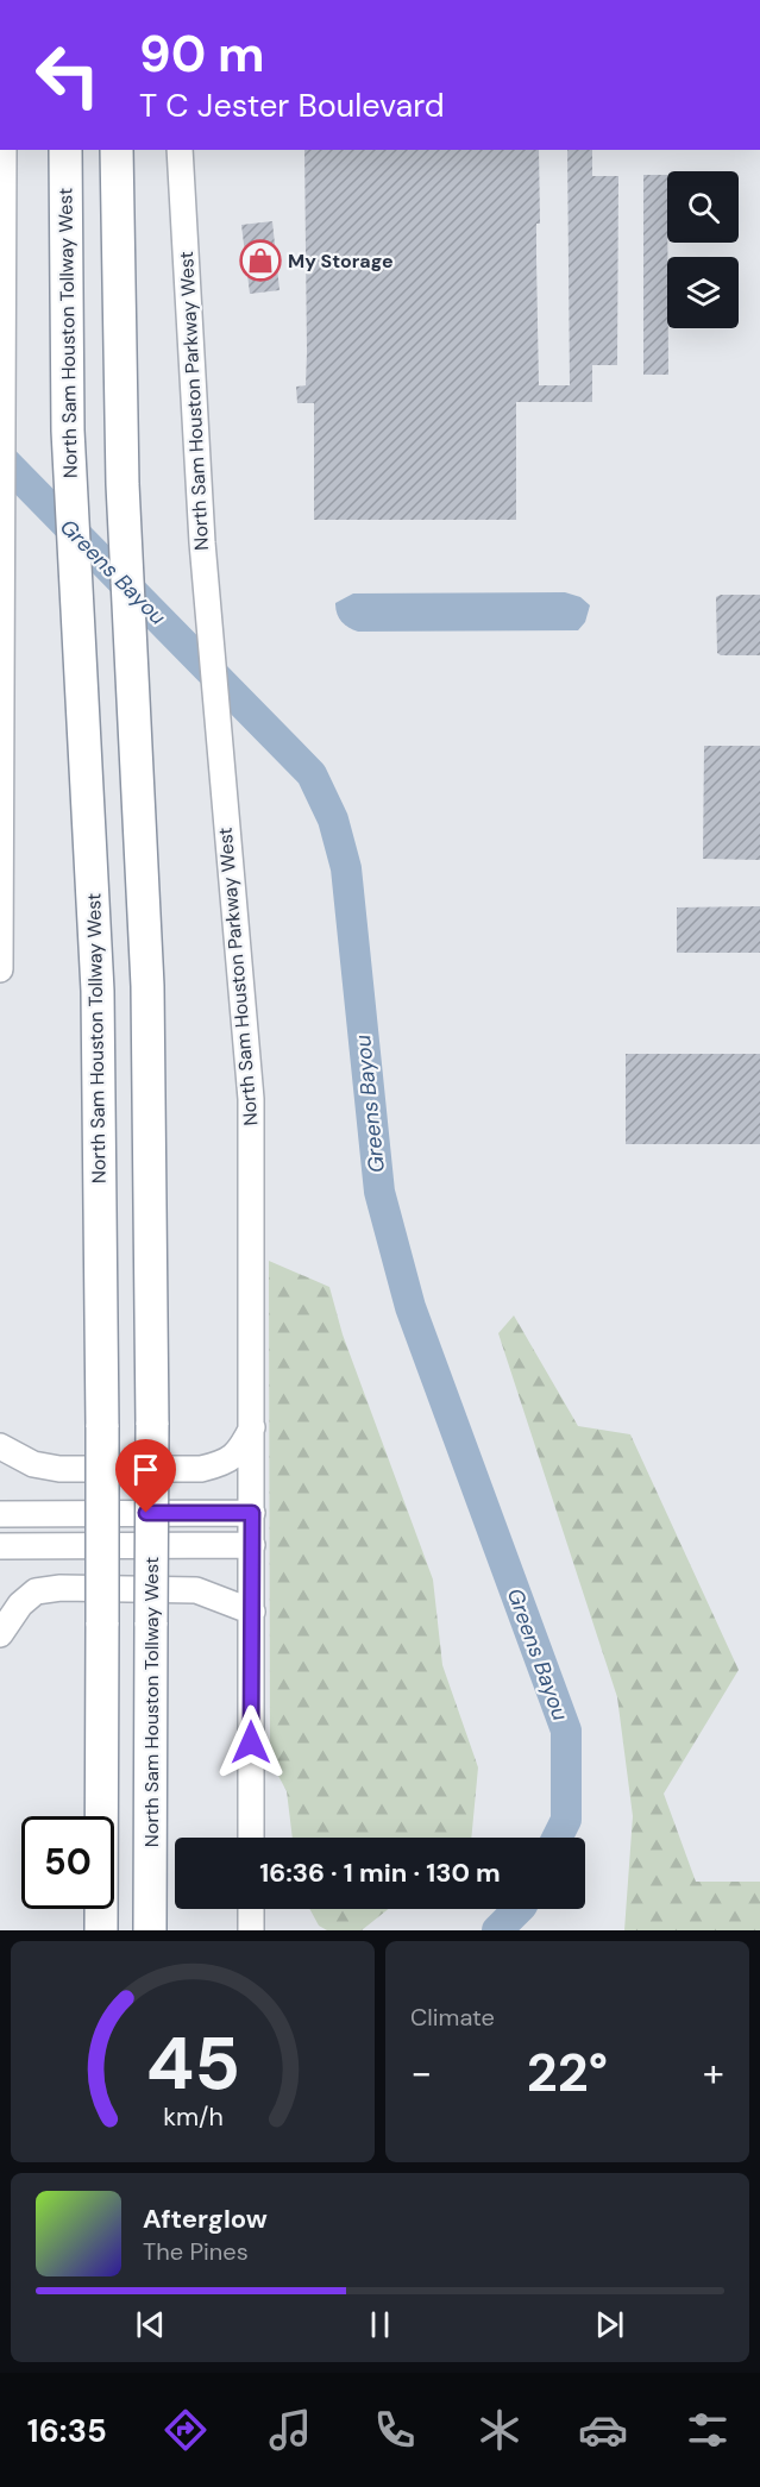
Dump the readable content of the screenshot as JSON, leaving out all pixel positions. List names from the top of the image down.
{
  "streets": {
    "highway": ["North Sam Houston Tollway West"],
    "main road": ["North Sam Houston Parkway West"]
  },
  "water": ["Greens Bayou"],
  "places": {
    "shop": ["My Storage"]
  },
  "page": {
    "turn": ["90 m", "T C Jester Boulevard"],
    "limit": "50",
    "trip": "16:36 · 1 min · 130 m",
    "tile": "Climate",
    "heat": ["−", "22°", "+"],
    "song": ["Afterglow", "The Pines"],
    "tabs": "16:35",
    "gauge": ["45", "km/h"]
  }
}
